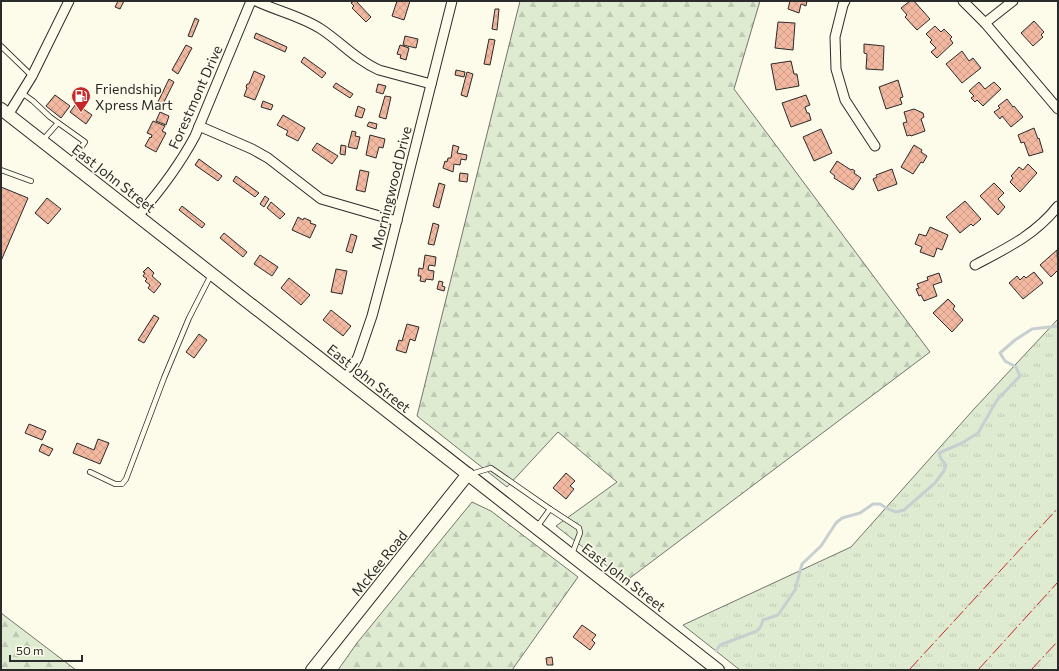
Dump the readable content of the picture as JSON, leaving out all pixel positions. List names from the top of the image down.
{
  "streets": {
    "main road": ["East John Street", "McKee Road"],
    "street": ["Forestmont Drive", "Morningwood Drive"]
  },
  "crossings": [
    ["Forestmont Drive", "East John Street"],
    ["East John Street", "Morningwood Drive"],
    ["East John Street", "McKee Road"]
  ],
  "places": {
    "fuel station": ["Friendship Xpress Mart"]
  },
  "scale_bar": "50 m"
}
